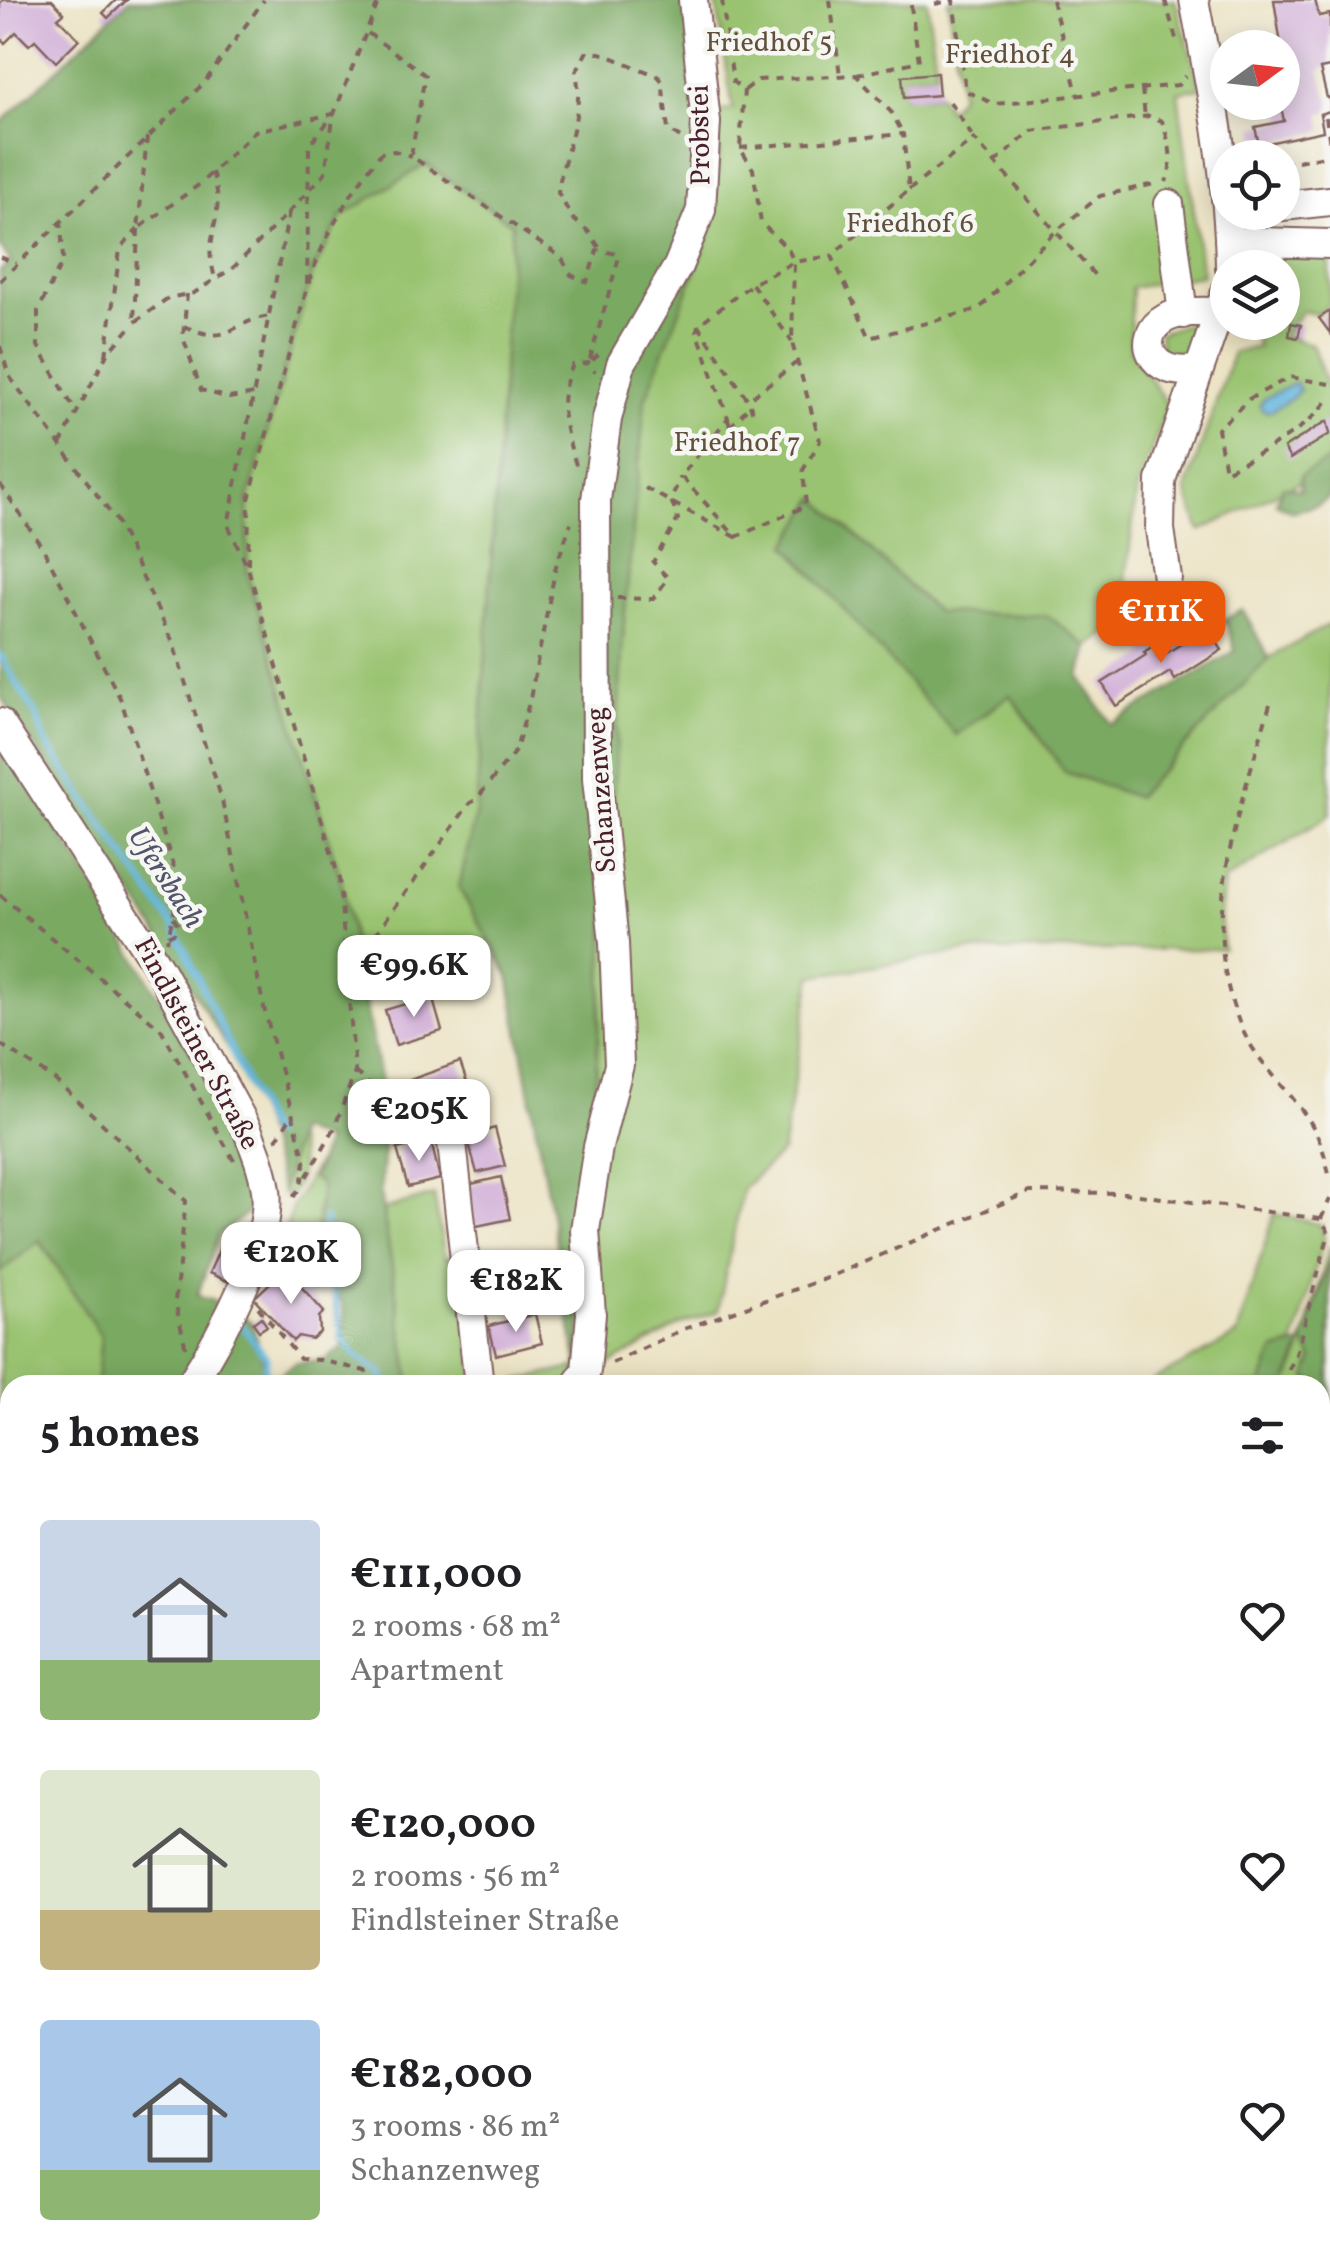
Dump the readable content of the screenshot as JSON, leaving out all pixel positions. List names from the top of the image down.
{
  "streets": {
    "street": ["Probstei", "Schanzenweg", "Findlsteiner Straße"]
  },
  "crossings": [
    ["Probstei", "Schanzenweg"]
  ],
  "water": ["Ufersbach"],
  "parks": [
    "Friedhof 5",
    "Friedhof 4",
    "Friedhof 6",
    "Friedhof 7"
  ],
  "north": "right",
  "page": {
    "price": [
      "€111K",
      "€99.6K",
      "€205K",
      "€120K",
      "€182K"
    ],
    "heading": "5 homes",
    "list": [
      {
        "name": "€111,000",
        "note": "2 rooms · 68 m² · Apartment"
      },
      {
        "name": "€120,000",
        "note": "2 rooms · 56 m² · Findlsteiner Straße"
      },
      {
        "name": "€182,000",
        "note": "3 rooms · 86 m² · Schanzenweg"
      }
    ]
  }
}
